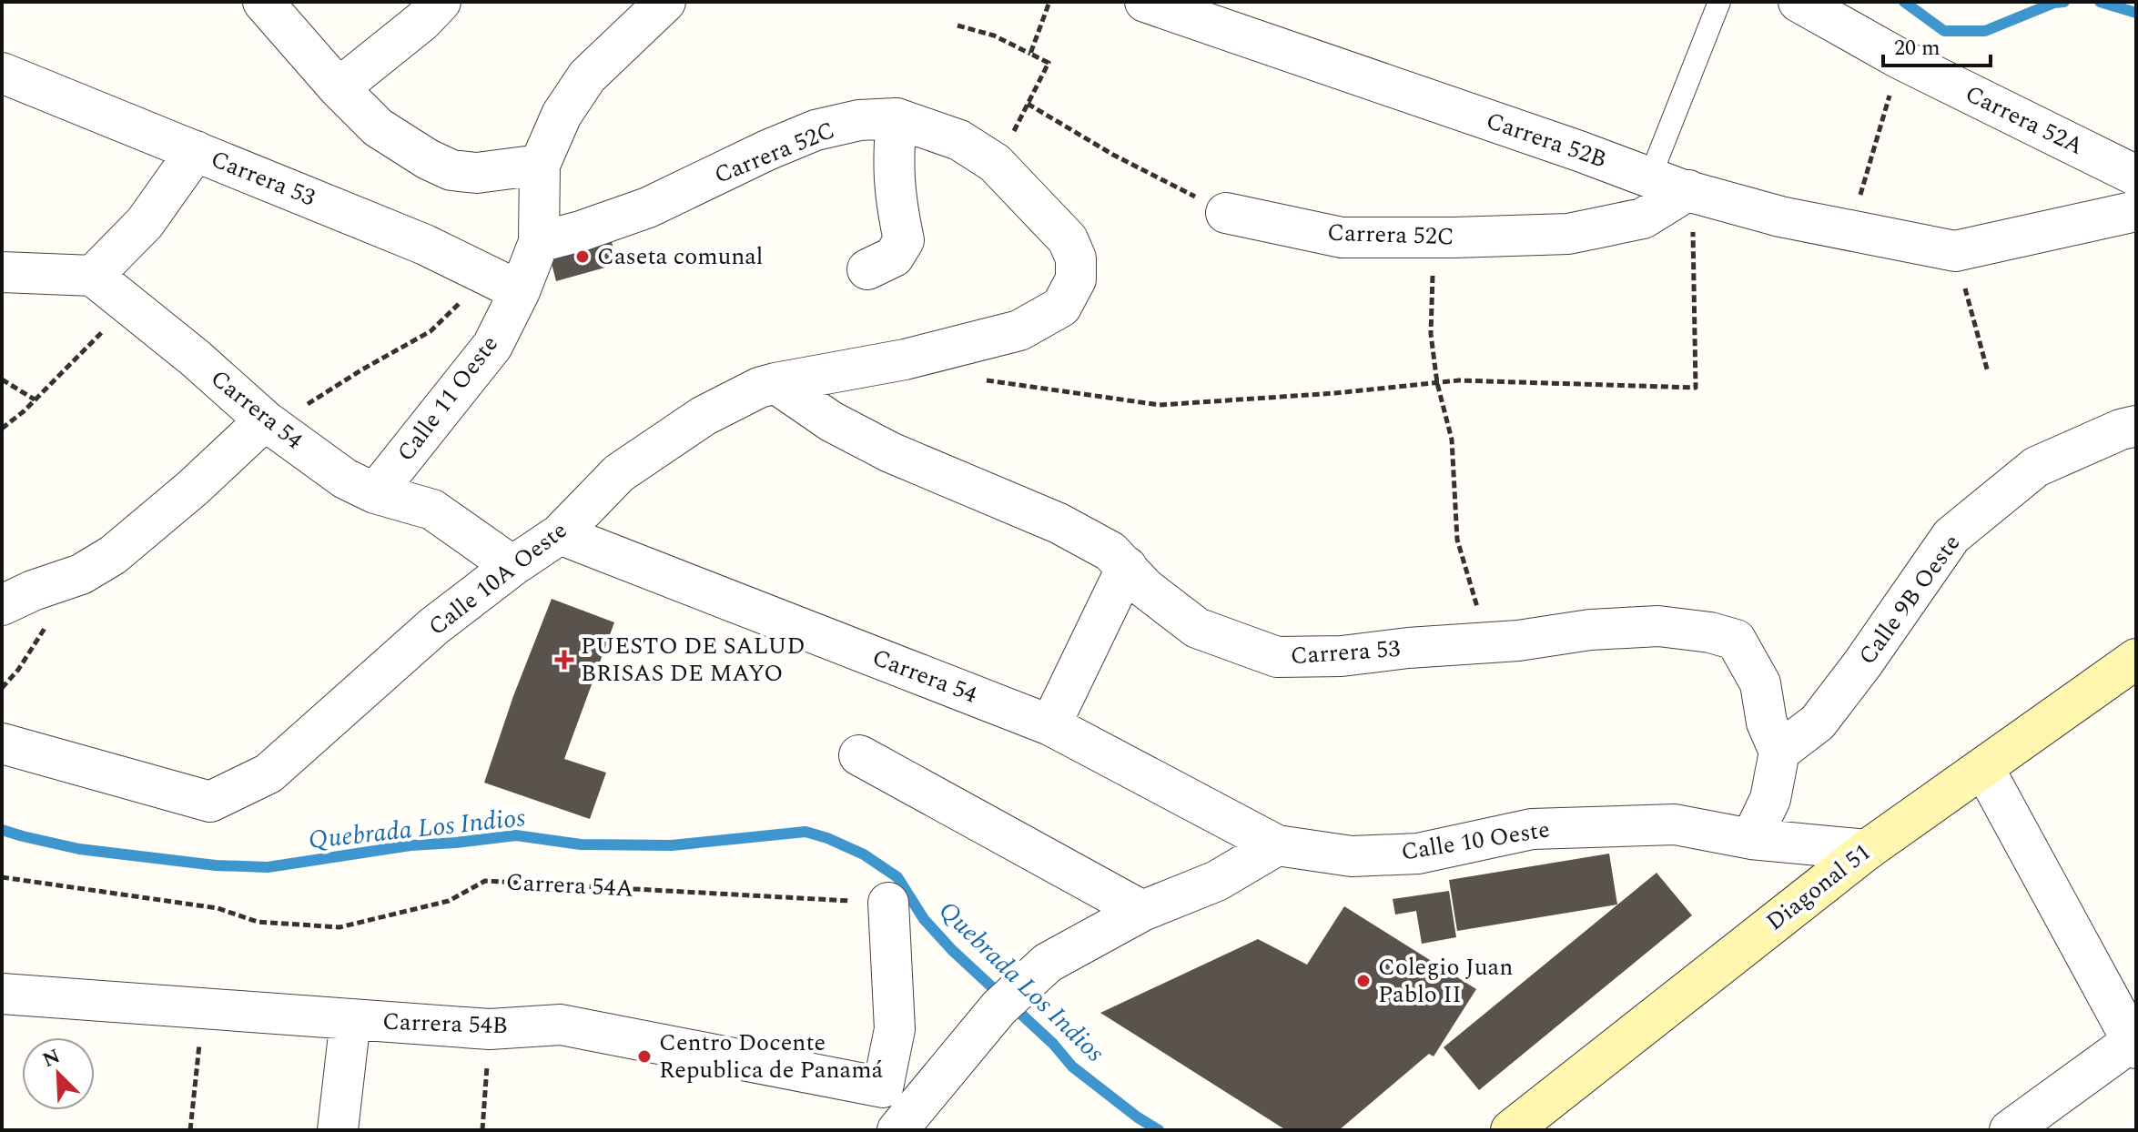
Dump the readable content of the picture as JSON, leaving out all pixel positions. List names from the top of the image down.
{
  "streets": {
    "street": [
      "Carrera 52A",
      "Carrera 52B",
      "Carrera 52C",
      "Carrera 53",
      "Calle 11 Oeste",
      "Carrera 54",
      "Calle 10A Oeste",
      "Calle 9B Oeste",
      "Calle 10 Oeste",
      "Diagonal 51",
      "Carrera 54B"
    ],
    "path": ["Carrera 54A"]
  },
  "crossings": [
    ["Carrera 52B", "Carrera 52C"],
    ["Carrera 52C", "Calle 11 Oeste"],
    ["Carrera 52C", "Calle 10A Oeste"],
    ["Carrera 53", "Calle 11 Oeste"],
    ["Carrera 53", "Calle 10A Oeste"],
    ["Carrera 53", "Calle 9B Oeste"],
    ["Calle 11 Oeste", "Carrera 54"],
    ["Carrera 54", "Calle 10A Oeste"],
    ["Carrera 54", "Calle 10 Oeste"],
    ["Calle 10 Oeste", "Diagonal 51"]
  ],
  "water": ["Quebrada Los Indios"],
  "places": {
    "other": ["Caseta comunal", "Colegio Juan Pablo II", "Centro Docente Republica de Panamá"],
    "health": ["PUESTO DE SALUD BRISAS DE MAYO"]
  },
  "scale_bar": "20 m",
  "north": "top left"
}
